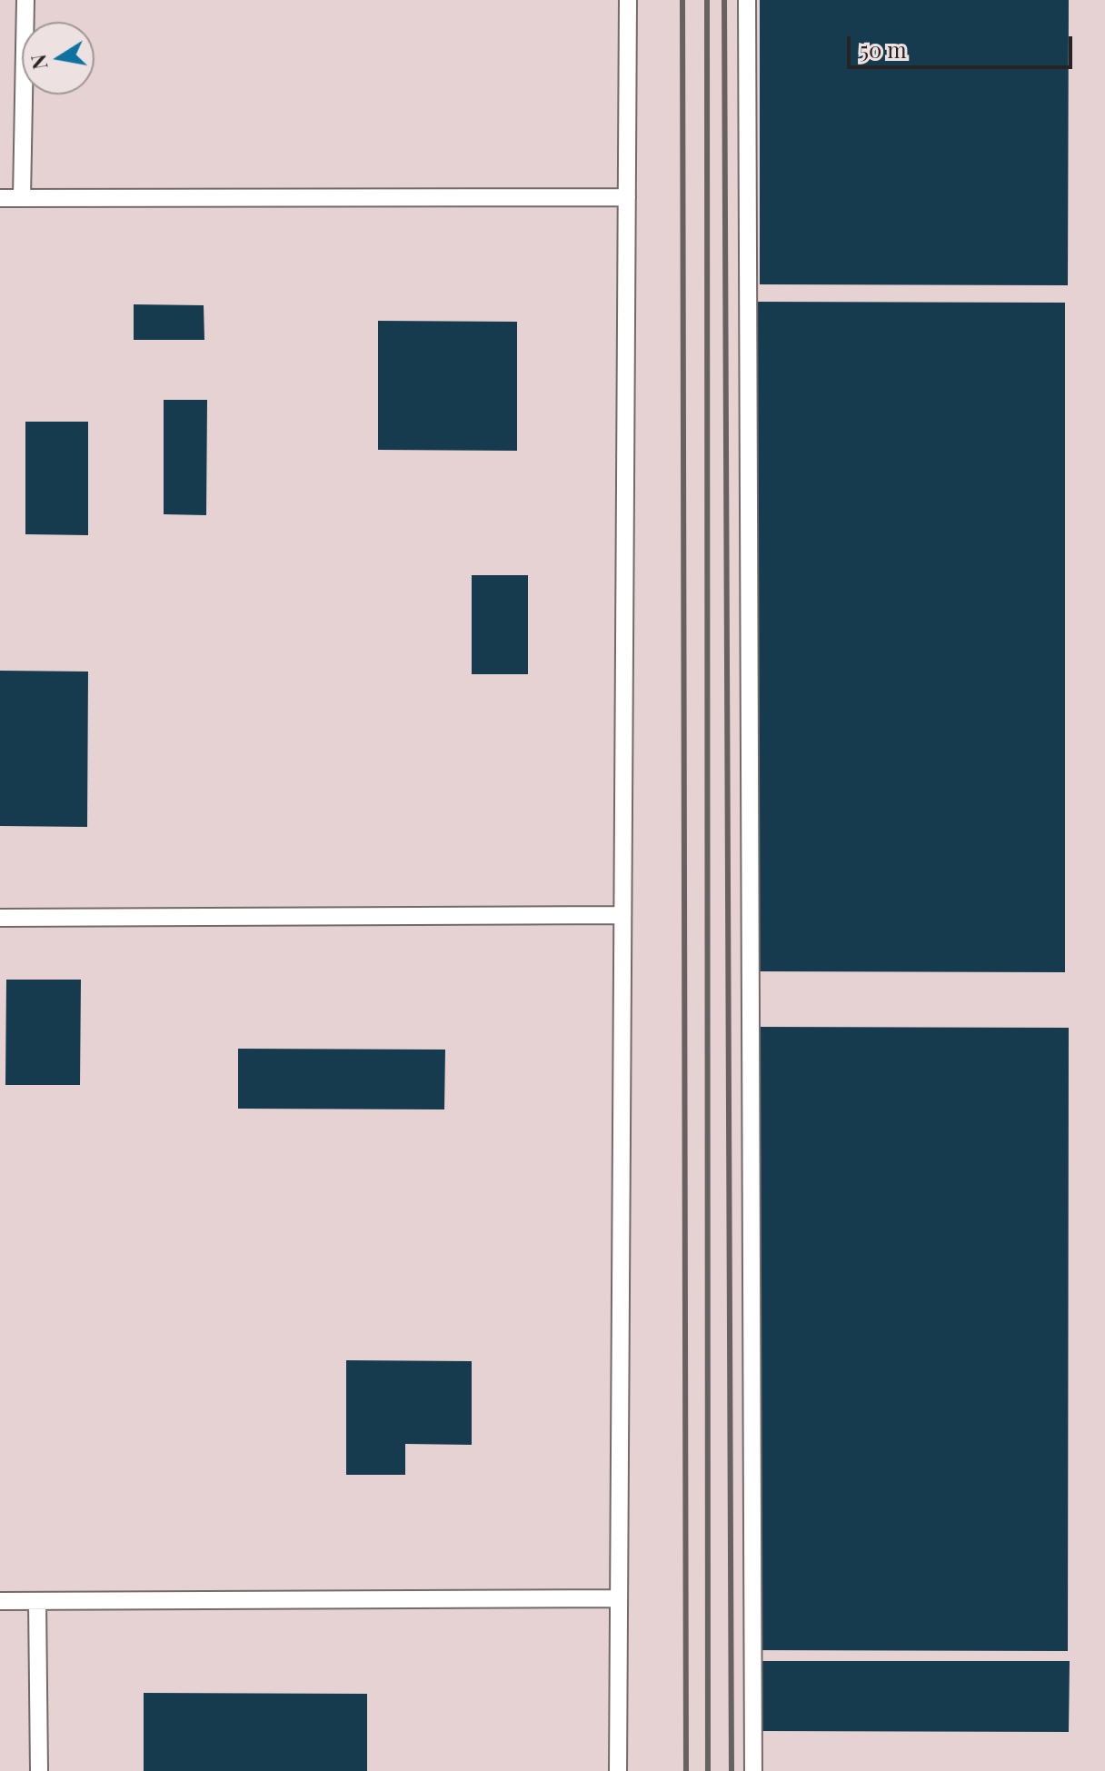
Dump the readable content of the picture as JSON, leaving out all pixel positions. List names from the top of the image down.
{
  "scale_bar": "50 m",
  "north": "left"
}
